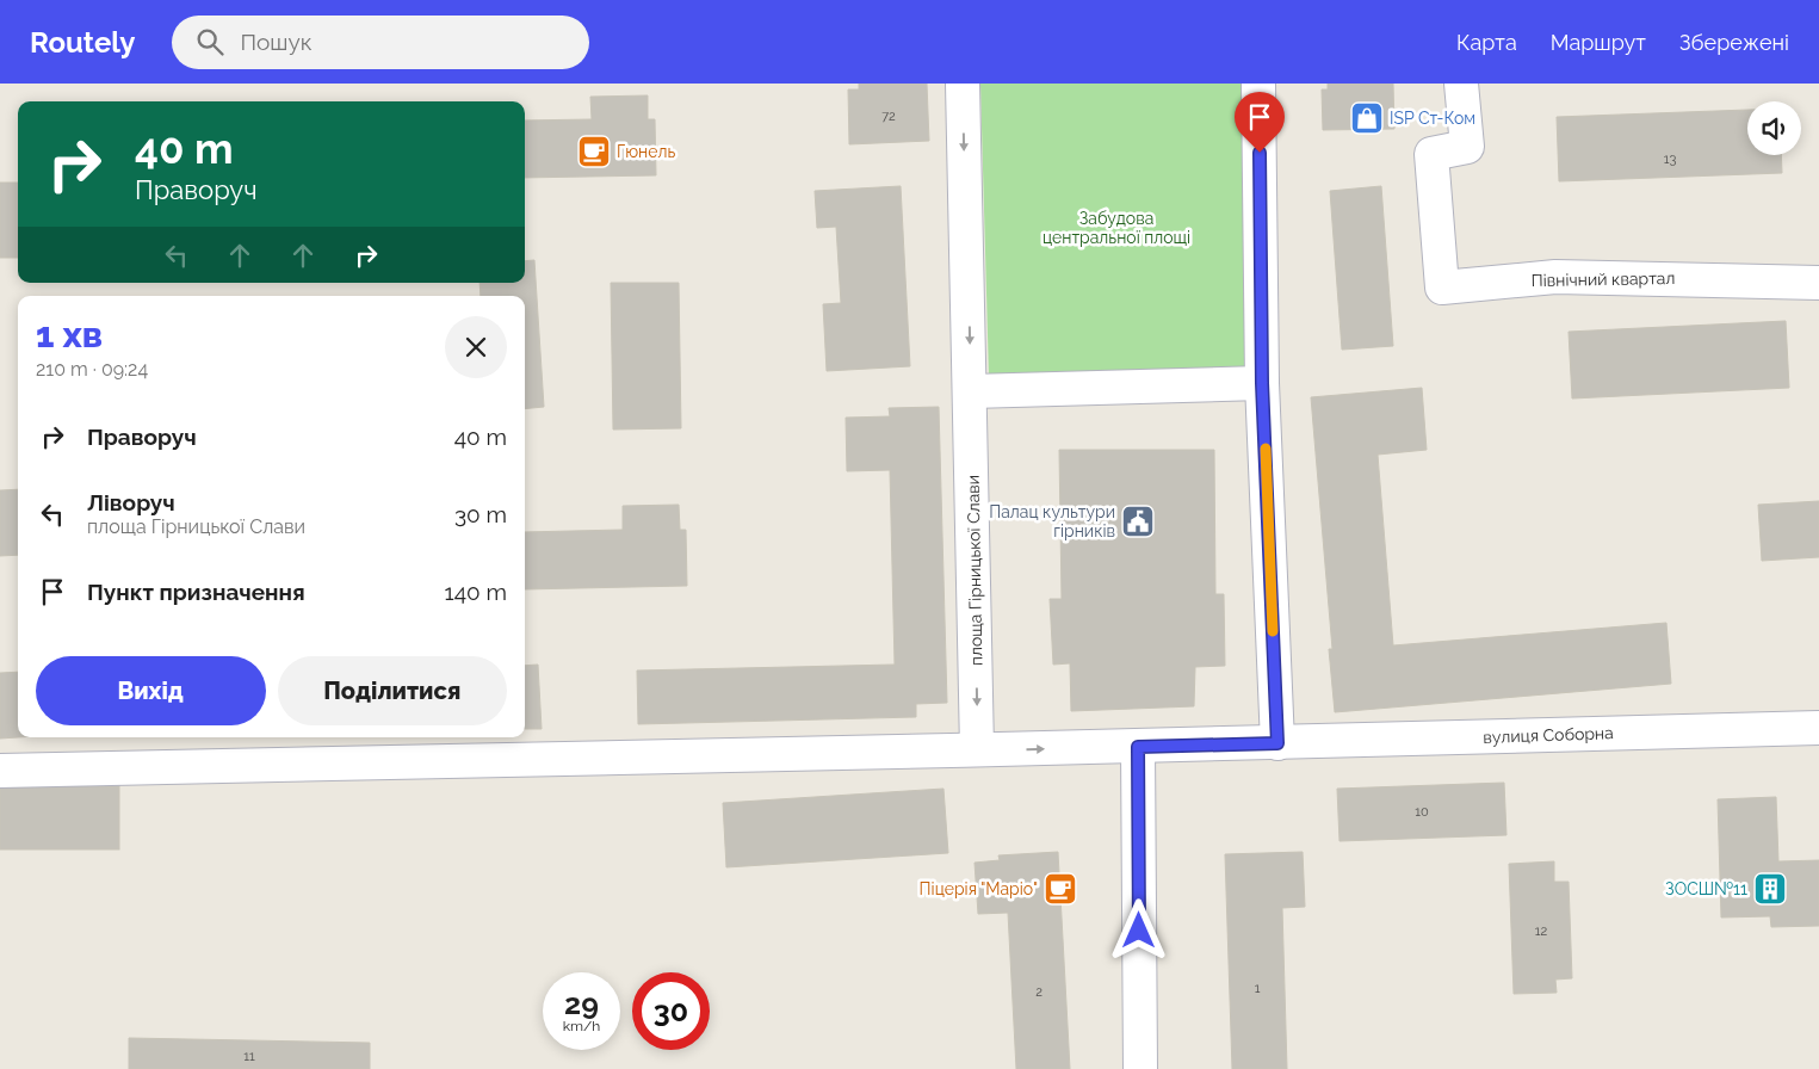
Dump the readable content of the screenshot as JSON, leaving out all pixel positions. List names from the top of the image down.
{
  "streets": {
    "street": ["Північний квартал", "площа Гірницької Слави", "вулиця Соборна"]
  },
  "crossings": [
    ["площа Гірницької Слави", "вулиця Соборна"]
  ],
  "parks": ["Забудова центральної площі"],
  "places": {
    "shop": ["ISP Ст-Ком"],
    "cafe": ["Гюнель", "Піцерія \"Маріо\""],
    "public building": ["Палац культури гірників"],
    "building": ["ЗОСШ№11"]
  },
  "house_numbers": [
    "72",
    "13",
    "10",
    "12",
    "1",
    "2",
    "11"
  ],
  "page": {
    "header": "Routely",
    "search": "Пошук",
    "nav": ["Карта", "Маршрут", "Збережені"],
    "turn": ["40 m", "Праворуч"],
    "heading": ["1 хв", "210 m · 09:24"],
    "list": [
      {
        "name": "Праворуч",
        "value": "40 m"
      },
      {
        "name": "Ліворуч",
        "note": "площа Гірницької Слави",
        "value": "30 m"
      },
      {
        "name": "Пункт призначення",
        "value": "140 m"
      }
    ],
    "buttons": ["Вихід", "Поділитися"],
    "speed": "29 km/h",
    "limit": "30"
  }
}
